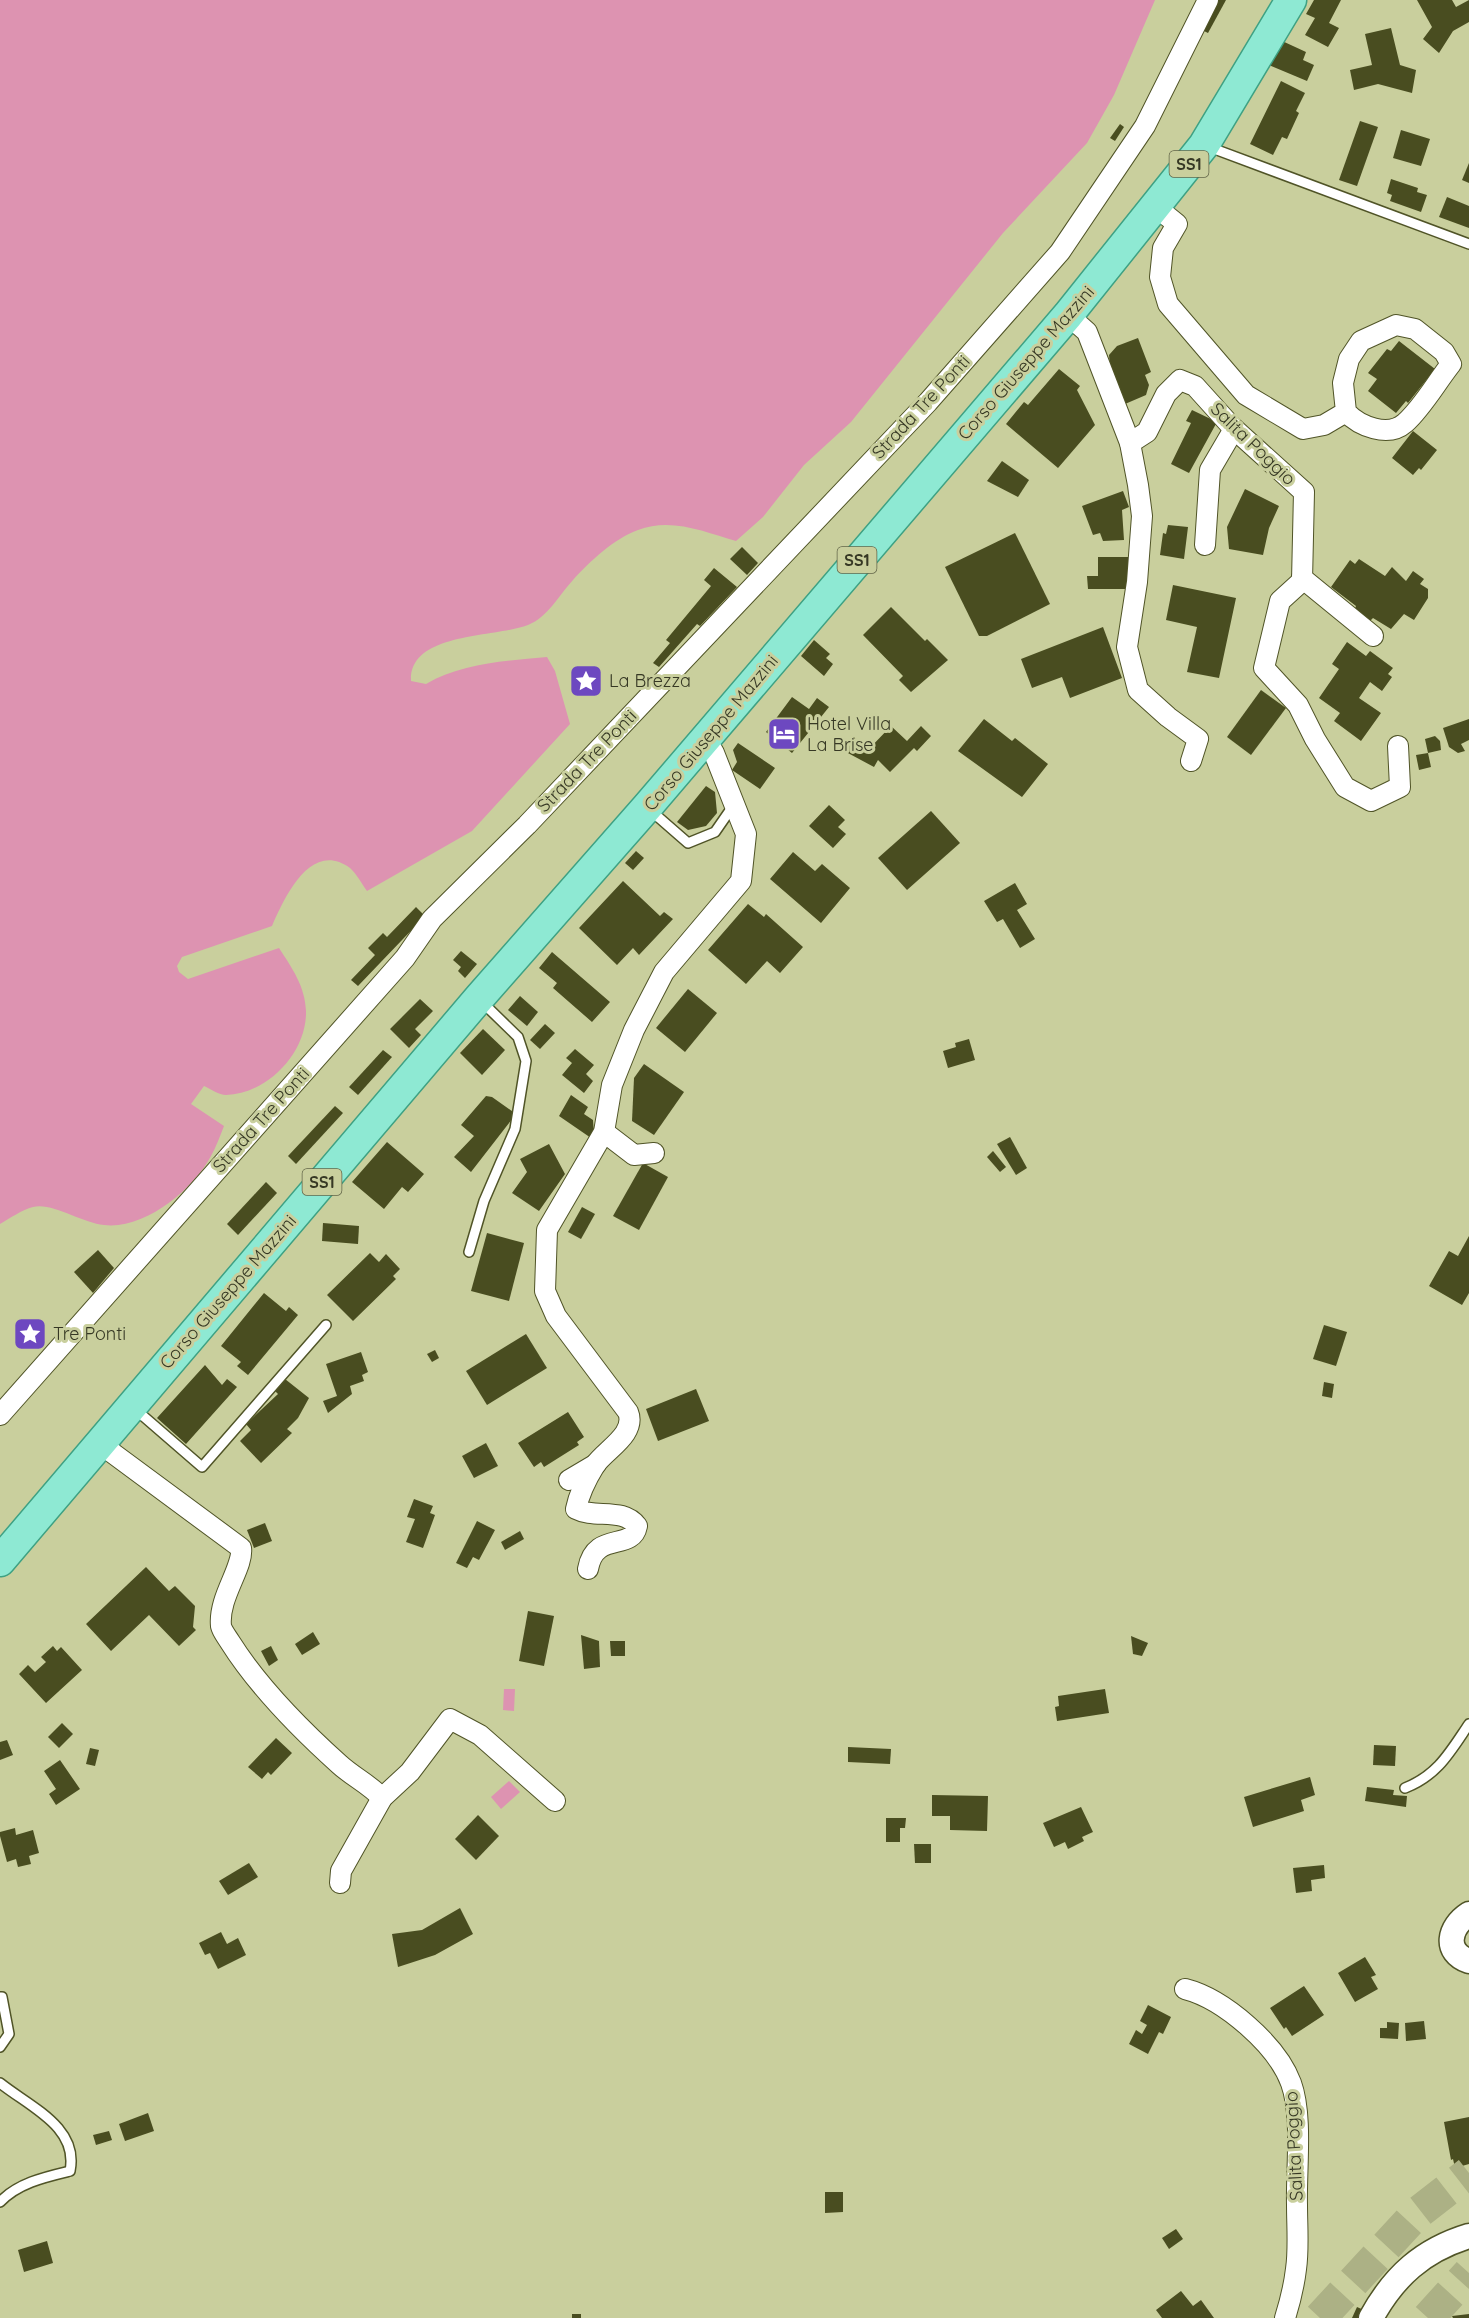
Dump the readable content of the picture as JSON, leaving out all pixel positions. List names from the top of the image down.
{
  "streets": {
    "main road": ["SS1", "Corso Giuseppe Mazzini"],
    "street": ["Strada Tre Ponti", "Salita Poggio"]
  },
  "places": {
    "place": ["La Brezza", "Tre Ponti"],
    "hotel": ["Hotel Villa La Brise"]
  }
}
